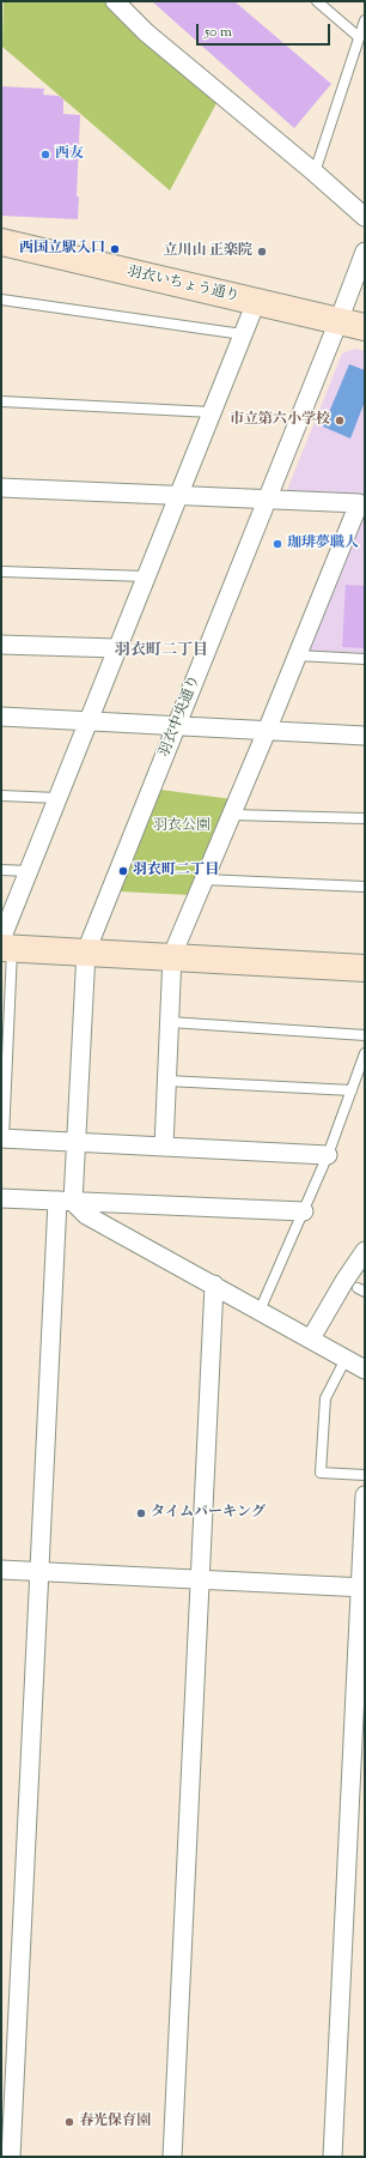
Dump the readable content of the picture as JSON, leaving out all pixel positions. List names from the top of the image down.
{
  "streets": {
    "street": ["羽衣いちょう通り", "羽衣中央通り"]
  },
  "crossings": [
    ["羽衣いちょう通り", "羽衣中央通り"]
  ],
  "districts": ["羽衣町二丁目"],
  "parks": ["羽衣公園"],
  "places": [
    "西友",
    "西国立駅入口",
    "立川山 正楽院",
    "市立第六小学校",
    "珈琲夢職人",
    "羽衣町二丁目",
    "タイムパーキング",
    "春光保育園"
  ],
  "scale_bar": "50 m"
}
